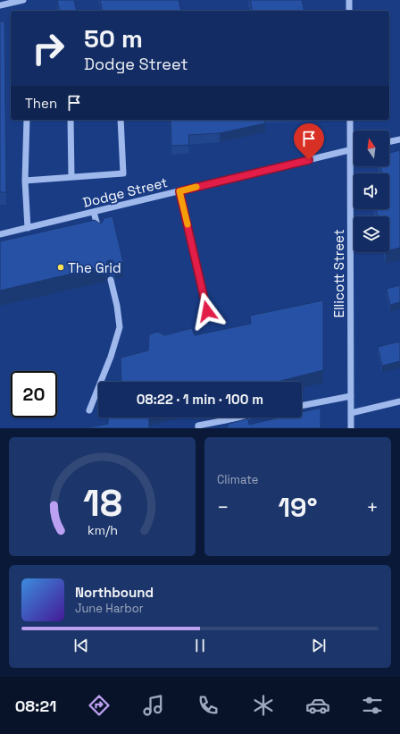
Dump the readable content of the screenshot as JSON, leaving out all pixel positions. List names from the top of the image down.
{
  "streets": {
    "street": ["Dodge Street", "Ellicott Street"]
  },
  "crossings": [
    ["Dodge Street", "Ellicott Street"]
  ],
  "places": ["The Grid"],
  "north": "top",
  "page": {
    "turn": ["50 m", "Dodge Street"],
    "then": "Then",
    "limit": "20",
    "trip": "08:22 · 1 min · 100 m",
    "tile": "Climate",
    "heat": ["−", "19°", "+"],
    "song": ["Northbound", "June Harbor"],
    "tabs": "08:21",
    "gauge": ["18", "km/h"]
  }
}
